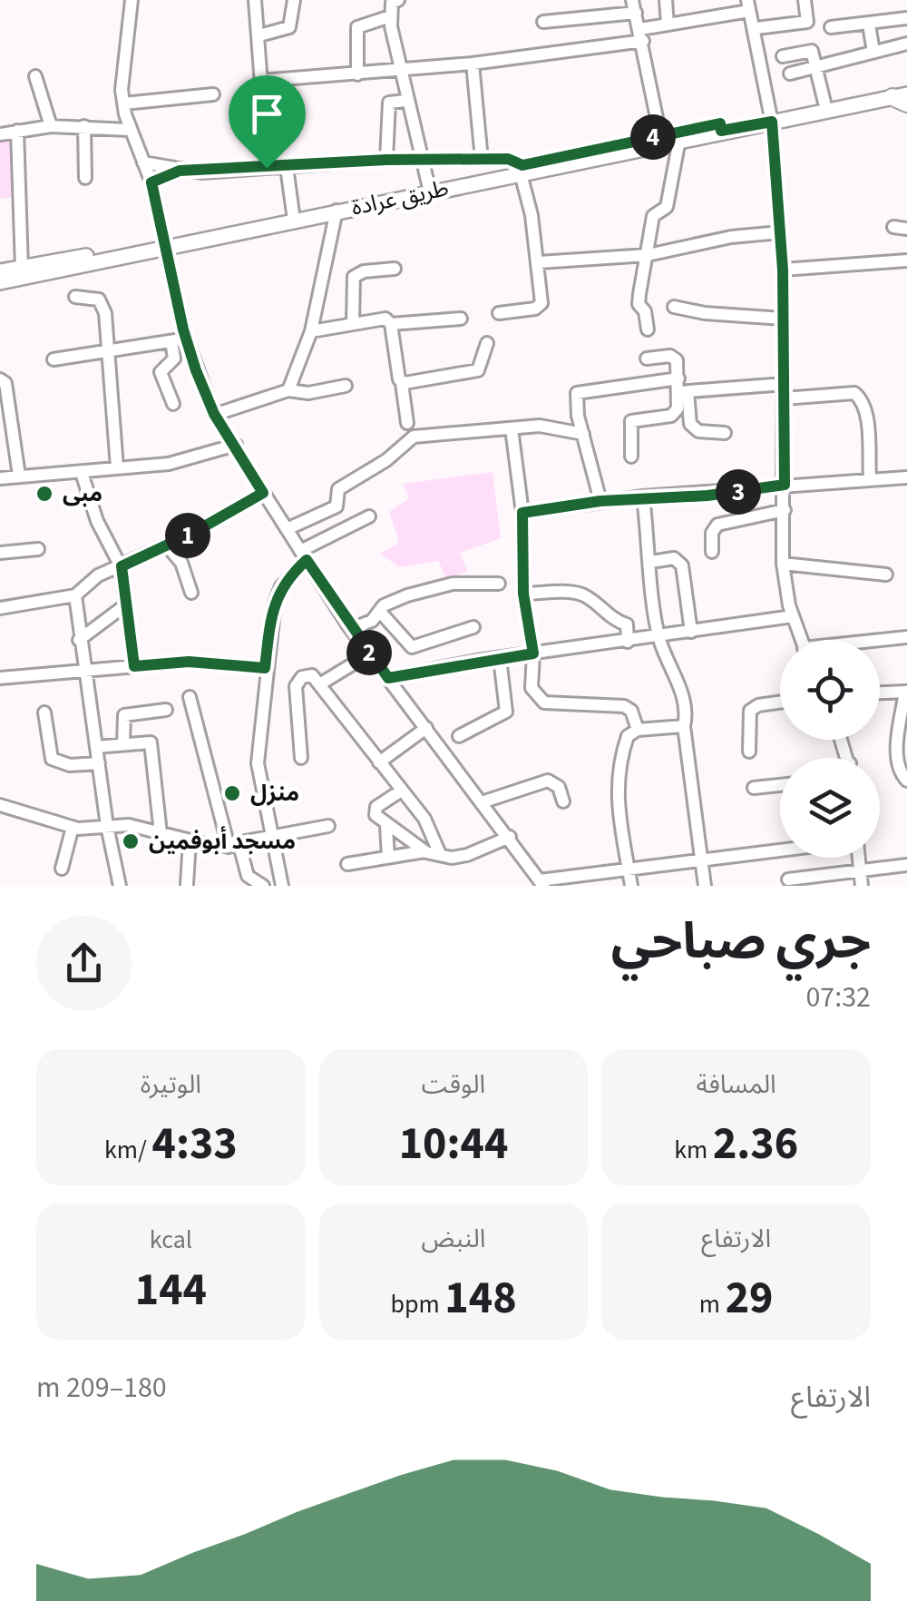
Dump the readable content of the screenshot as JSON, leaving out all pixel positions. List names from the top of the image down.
{
  "streets": {
    "main road": ["طريق عرادة"]
  },
  "places": ["مبى", "منزل", "مسجد أبوفمين"],
  "page": {
    "pins": [
      "4",
      "3",
      "1",
      "2"
    ],
    "heading": ["جري صباحي", "07:32"],
    "stats": [
      ["المسافة", "2.36 km"],
      ["الوقت", "10:44"],
      ["الوتيرة", "4:33 /km"],
      ["الارتفاع", "29 m"],
      ["النبض", "148 bpm"],
      ["kcal", "144"]
    ],
    "chart": ["الارتفاع", "180–209 m"]
  }
}
